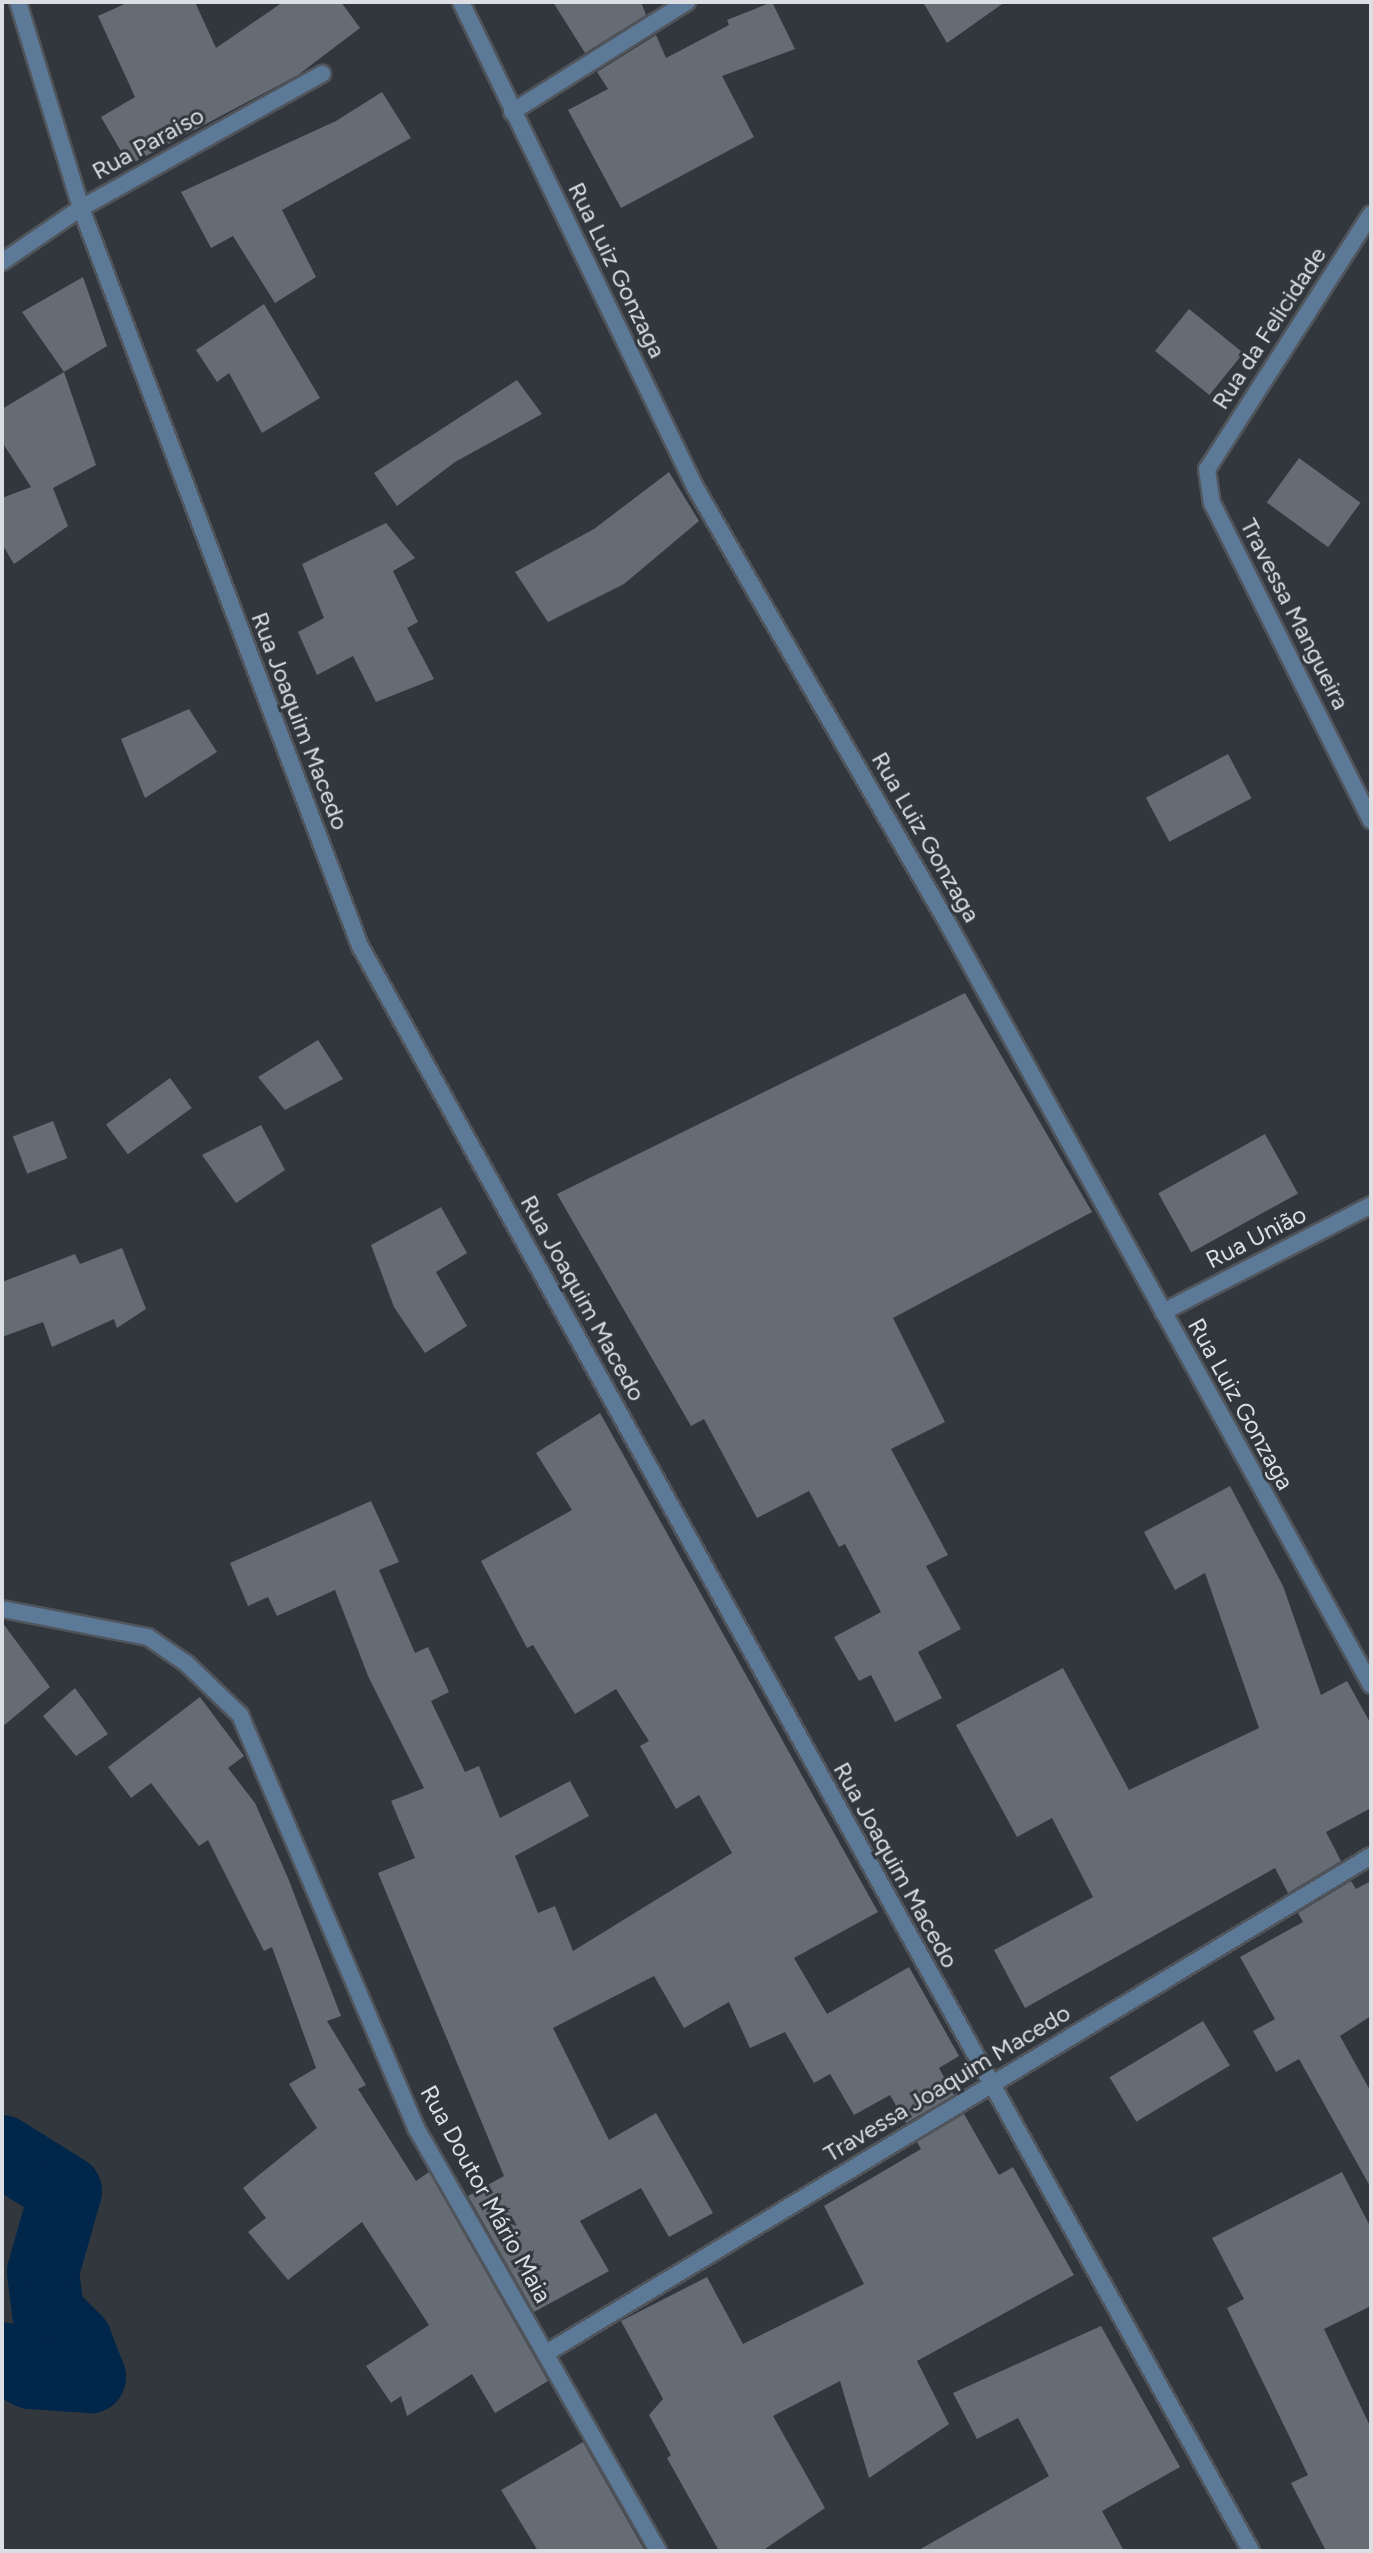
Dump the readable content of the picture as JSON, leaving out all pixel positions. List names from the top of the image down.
{
  "streets": {
    "street": [
      "Rua Paraiso",
      "Rua Luiz Gonzaga",
      "Rua da Felicidade",
      "Travessa Mangueira",
      "Rua Joaquim Macedo",
      "Rua União",
      "Travessa Joaquim Macedo",
      "Rua Doutor Mário Maia"
    ]
  },
  "crossings": [
    ["Rua Paraiso", "Rua Joaquim Macedo"],
    ["Rua Luiz Gonzaga", "Rua União"],
    ["Rua da Felicidade", "Travessa Mangueira"],
    ["Rua Joaquim Macedo", "Travessa Joaquim Macedo"],
    ["Travessa Joaquim Macedo", "Rua Doutor Mário Maia"]
  ]
}
